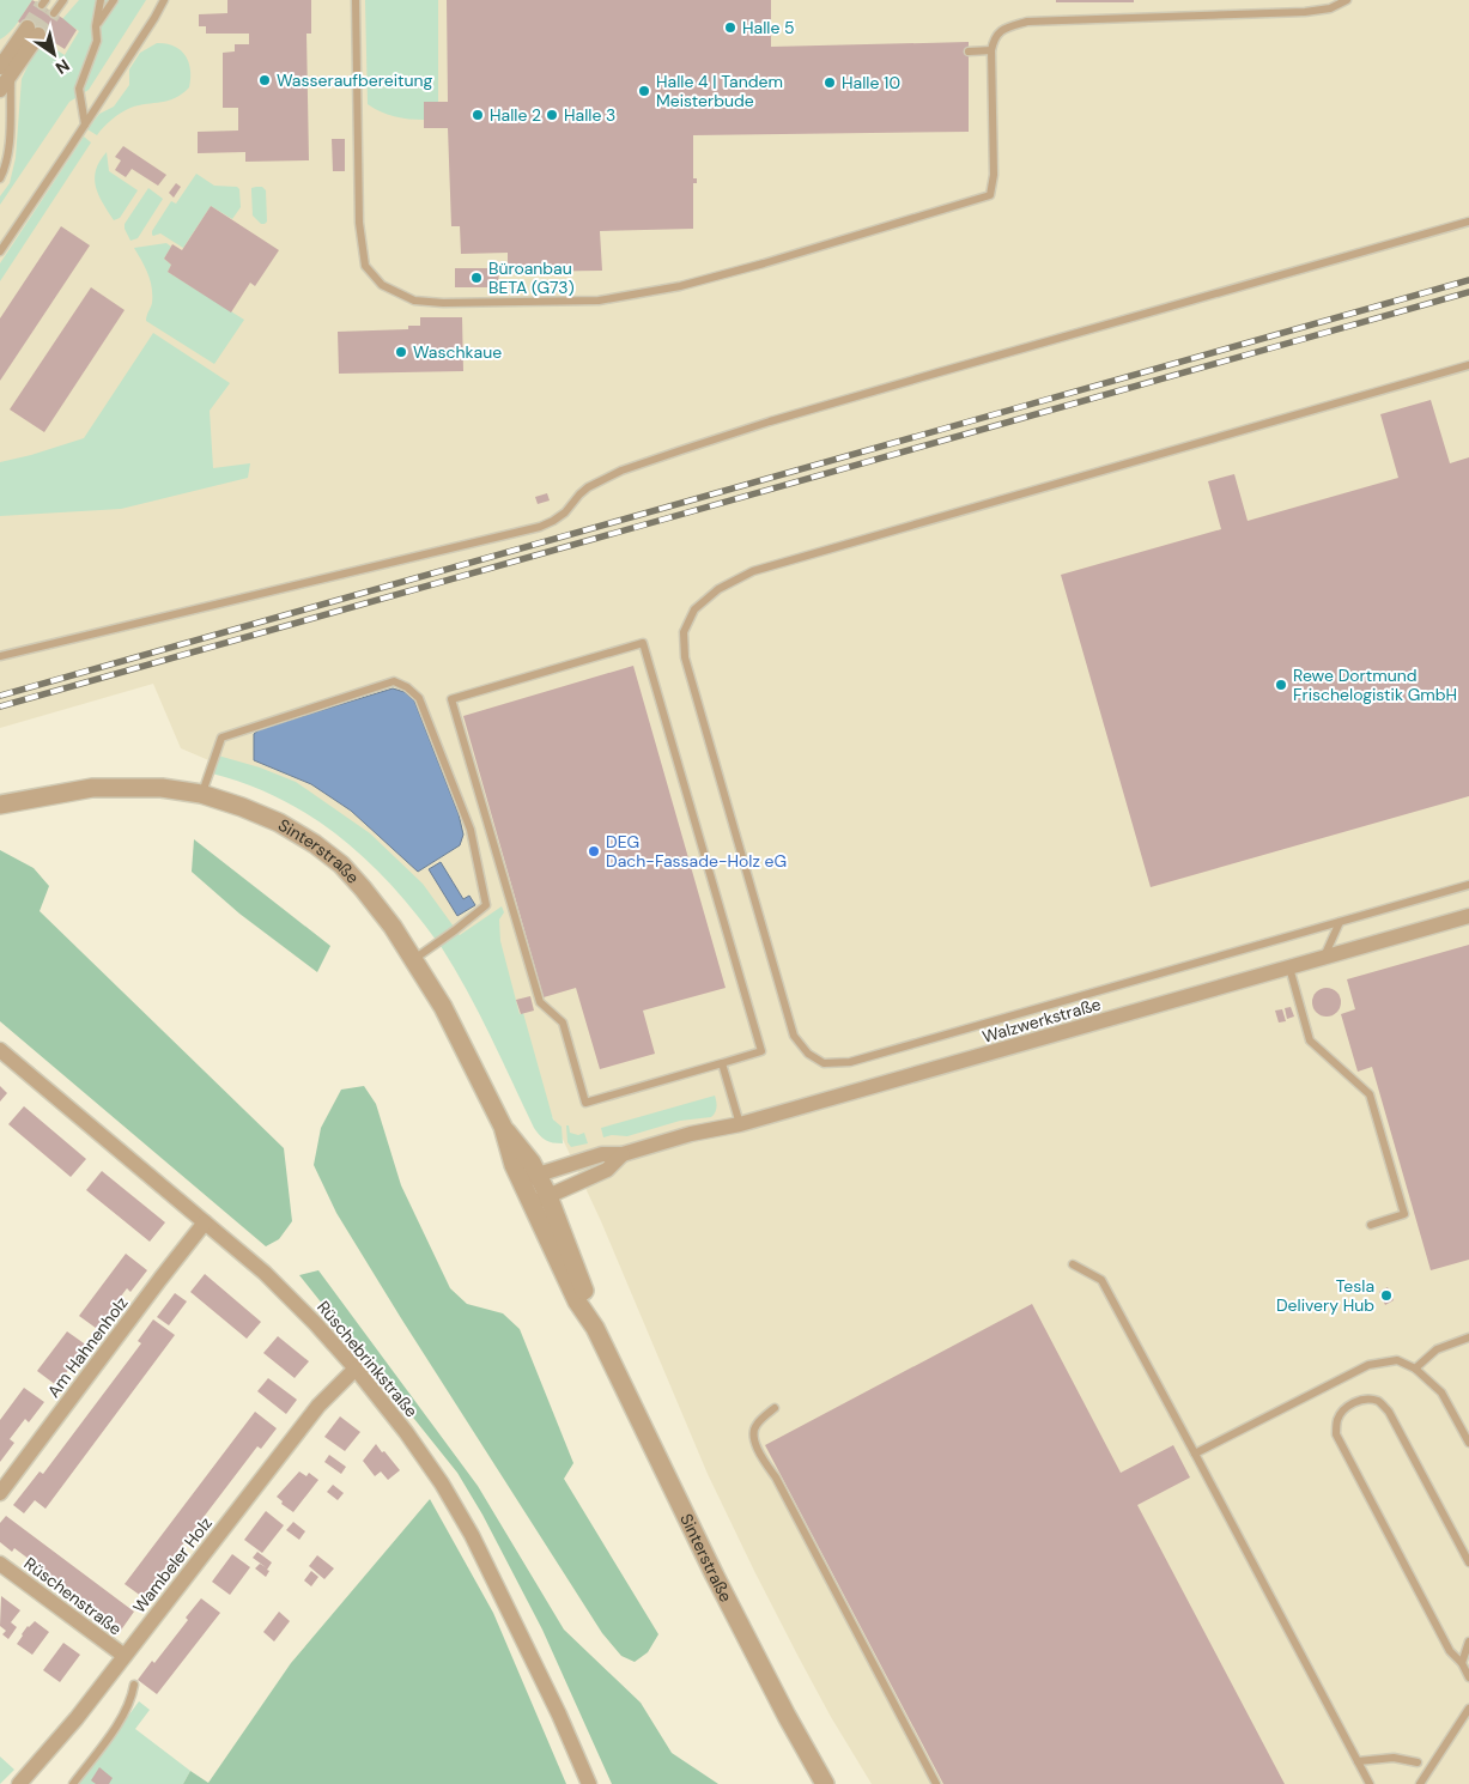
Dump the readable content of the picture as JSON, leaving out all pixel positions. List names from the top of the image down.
{
  "streets": {
    "street": [
      "Sinterstraße",
      "Walzwerkstraße",
      "Am Hahnenholz",
      "Rüschebrinkstraße",
      "Wambeler Holz",
      "Rüschenstraße"
    ]
  },
  "crossings": [
    ["Sinterstraße", "Walzwerkstraße"],
    ["Am Hahnenholz", "Rüschebrinkstraße"],
    ["Rüschebrinkstraße", "Wambeler Holz"],
    ["Wambeler Holz", "Rüschenstraße"]
  ],
  "places": [
    "Halle 5",
    "Wasseraufbereitung",
    "Halle 10",
    "Halle 4 | Tandem Meisterbude",
    "Halle 2",
    "Halle 3",
    "Büroanbau BETA (G73)",
    "Waschkaue",
    "Rewe Dortmund Frischelogistik GmbH",
    "DEG Dach-Fassade-Holz eG",
    "Tesla Delivery Hub"
  ],
  "north": "bottom right"
}
